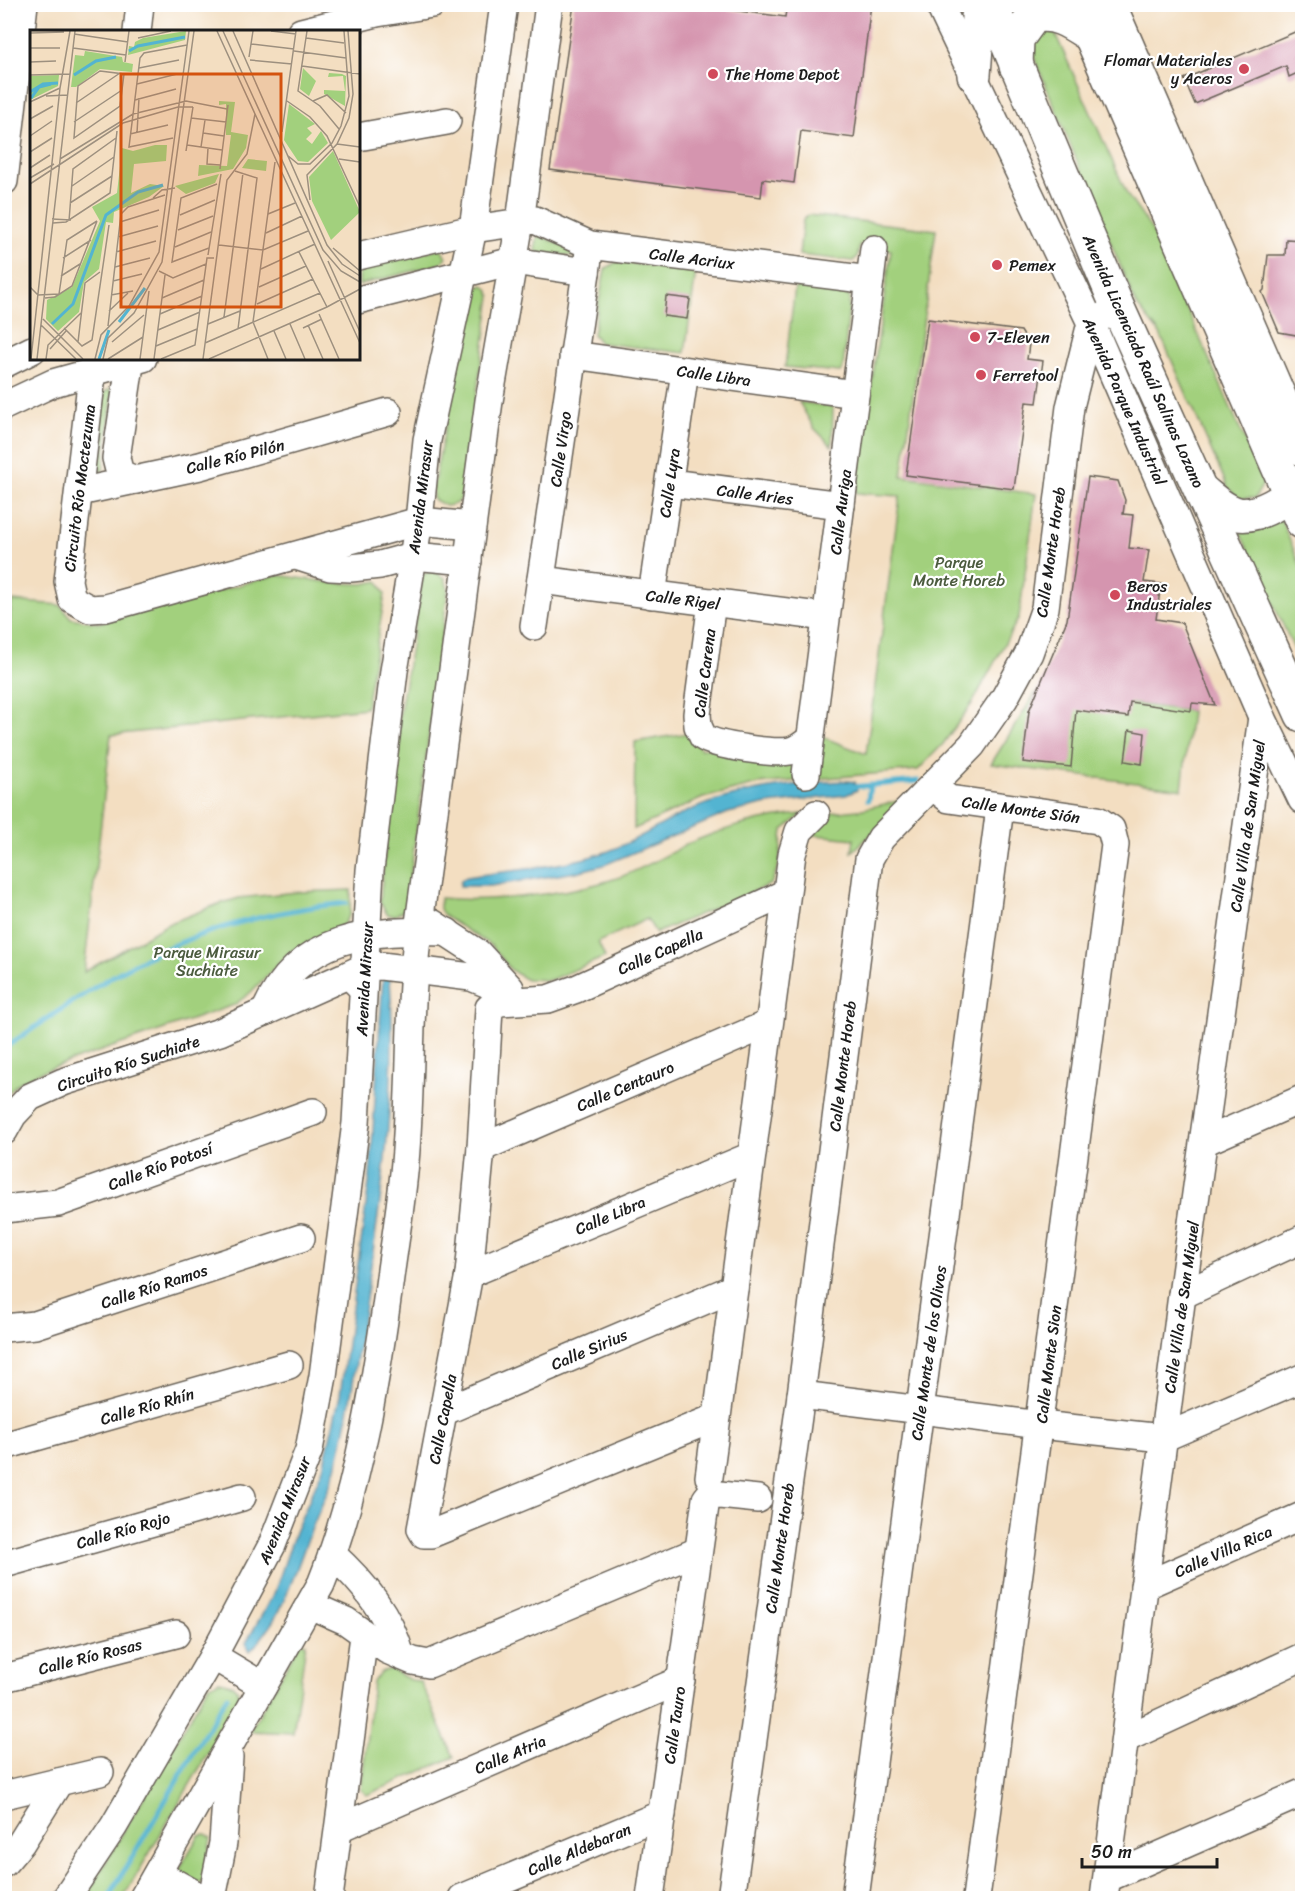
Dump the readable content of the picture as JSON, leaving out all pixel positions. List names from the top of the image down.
{
  "streets": {
    "main road": ["Avenida Licenciado Raúl Salinas Lozano"],
    "street": [
      "Calle Acriux",
      "Calle Libra",
      "Avenida Parque Industrial",
      "Calle Virgo",
      "Calle Río Pilón",
      "Calle Lyra",
      "Circuito Río Moctezuma",
      "Calle Aries",
      "Avenida Mirasur",
      "Calle Auriga",
      "Calle Monte Horeb",
      "Calle Rigel",
      "Calle Carena",
      "Calle Monte Sión",
      "Calle Villa de San Miguel",
      "Calle Capella",
      "Circuito Río Suchiate",
      "Calle Centauro",
      "Calle Río Potosí",
      "Calle Río Ramos",
      "Calle Sirius",
      "Calle Monte de los Olivos",
      "Calle Monte Sion",
      "Calle Río Rhín",
      "Calle Río Rojo",
      "Calle Villa Rica",
      "Calle Río Rosas",
      "Calle Tauro",
      "Calle Atria",
      "Calle Aldebaran"
    ]
  },
  "crossings": [
    ["Calle Acriux", "Calle Virgo"],
    ["Calle Acriux", "Avenida Mirasur"],
    ["Calle Acriux", "Calle Auriga"],
    ["Avenida Licenciado Raúl Salinas Lozano", "Avenida Parque Industrial"],
    ["Avenida Licenciado Raúl Salinas Lozano", "Calle Monte Horeb"],
    ["Calle Libra", "Calle Virgo"],
    ["Calle Libra", "Calle Lyra"],
    ["Calle Libra", "Calle Auriga"],
    ["Calle Libra", "Calle Capella"],
    ["Avenida Parque Industrial", "Calle Monte Horeb"],
    ["Avenida Parque Industrial", "Calle Villa de San Miguel"],
    ["Calle Virgo", "Calle Rigel"],
    ["Calle Río Pilón", "Circuito Río Moctezuma"],
    ["Calle Lyra", "Calle Aries"],
    ["Calle Lyra", "Calle Rigel"],
    ["Circuito Río Moctezuma", "Avenida Mirasur"],
    ["Calle Aries", "Calle Auriga"],
    ["Avenida Mirasur", "Circuito Río Suchiate"],
    ["Calle Auriga", "Calle Rigel"],
    ["Calle Auriga", "Calle Carena"],
    ["Calle Monte Horeb", "Calle Monte Sión"],
    ["Calle Rigel", "Calle Carena"],
    ["Calle Monte Sión", "Calle Monte de los Olivos"],
    ["Calle Monte Sión", "Calle Monte Sion"],
    ["Calle Villa de San Miguel", "Calle Villa Rica"],
    ["Calle Capella", "Calle Centauro"],
    ["Calle Capella", "Calle Sirius"],
    ["Calle Tauro", "Calle Atria"],
    ["Calle Tauro", "Calle Aldebaran"]
  ],
  "parks": ["Parque Monte Horeb", "Parque Mirasur Suchiate"],
  "places": [
    "Flomar Materiales y Aceros",
    "The Home Depot",
    "Pemex",
    "7-Eleven",
    "Ferretool",
    "Beros Industriales"
  ],
  "scale_bar": "50 m"
}
